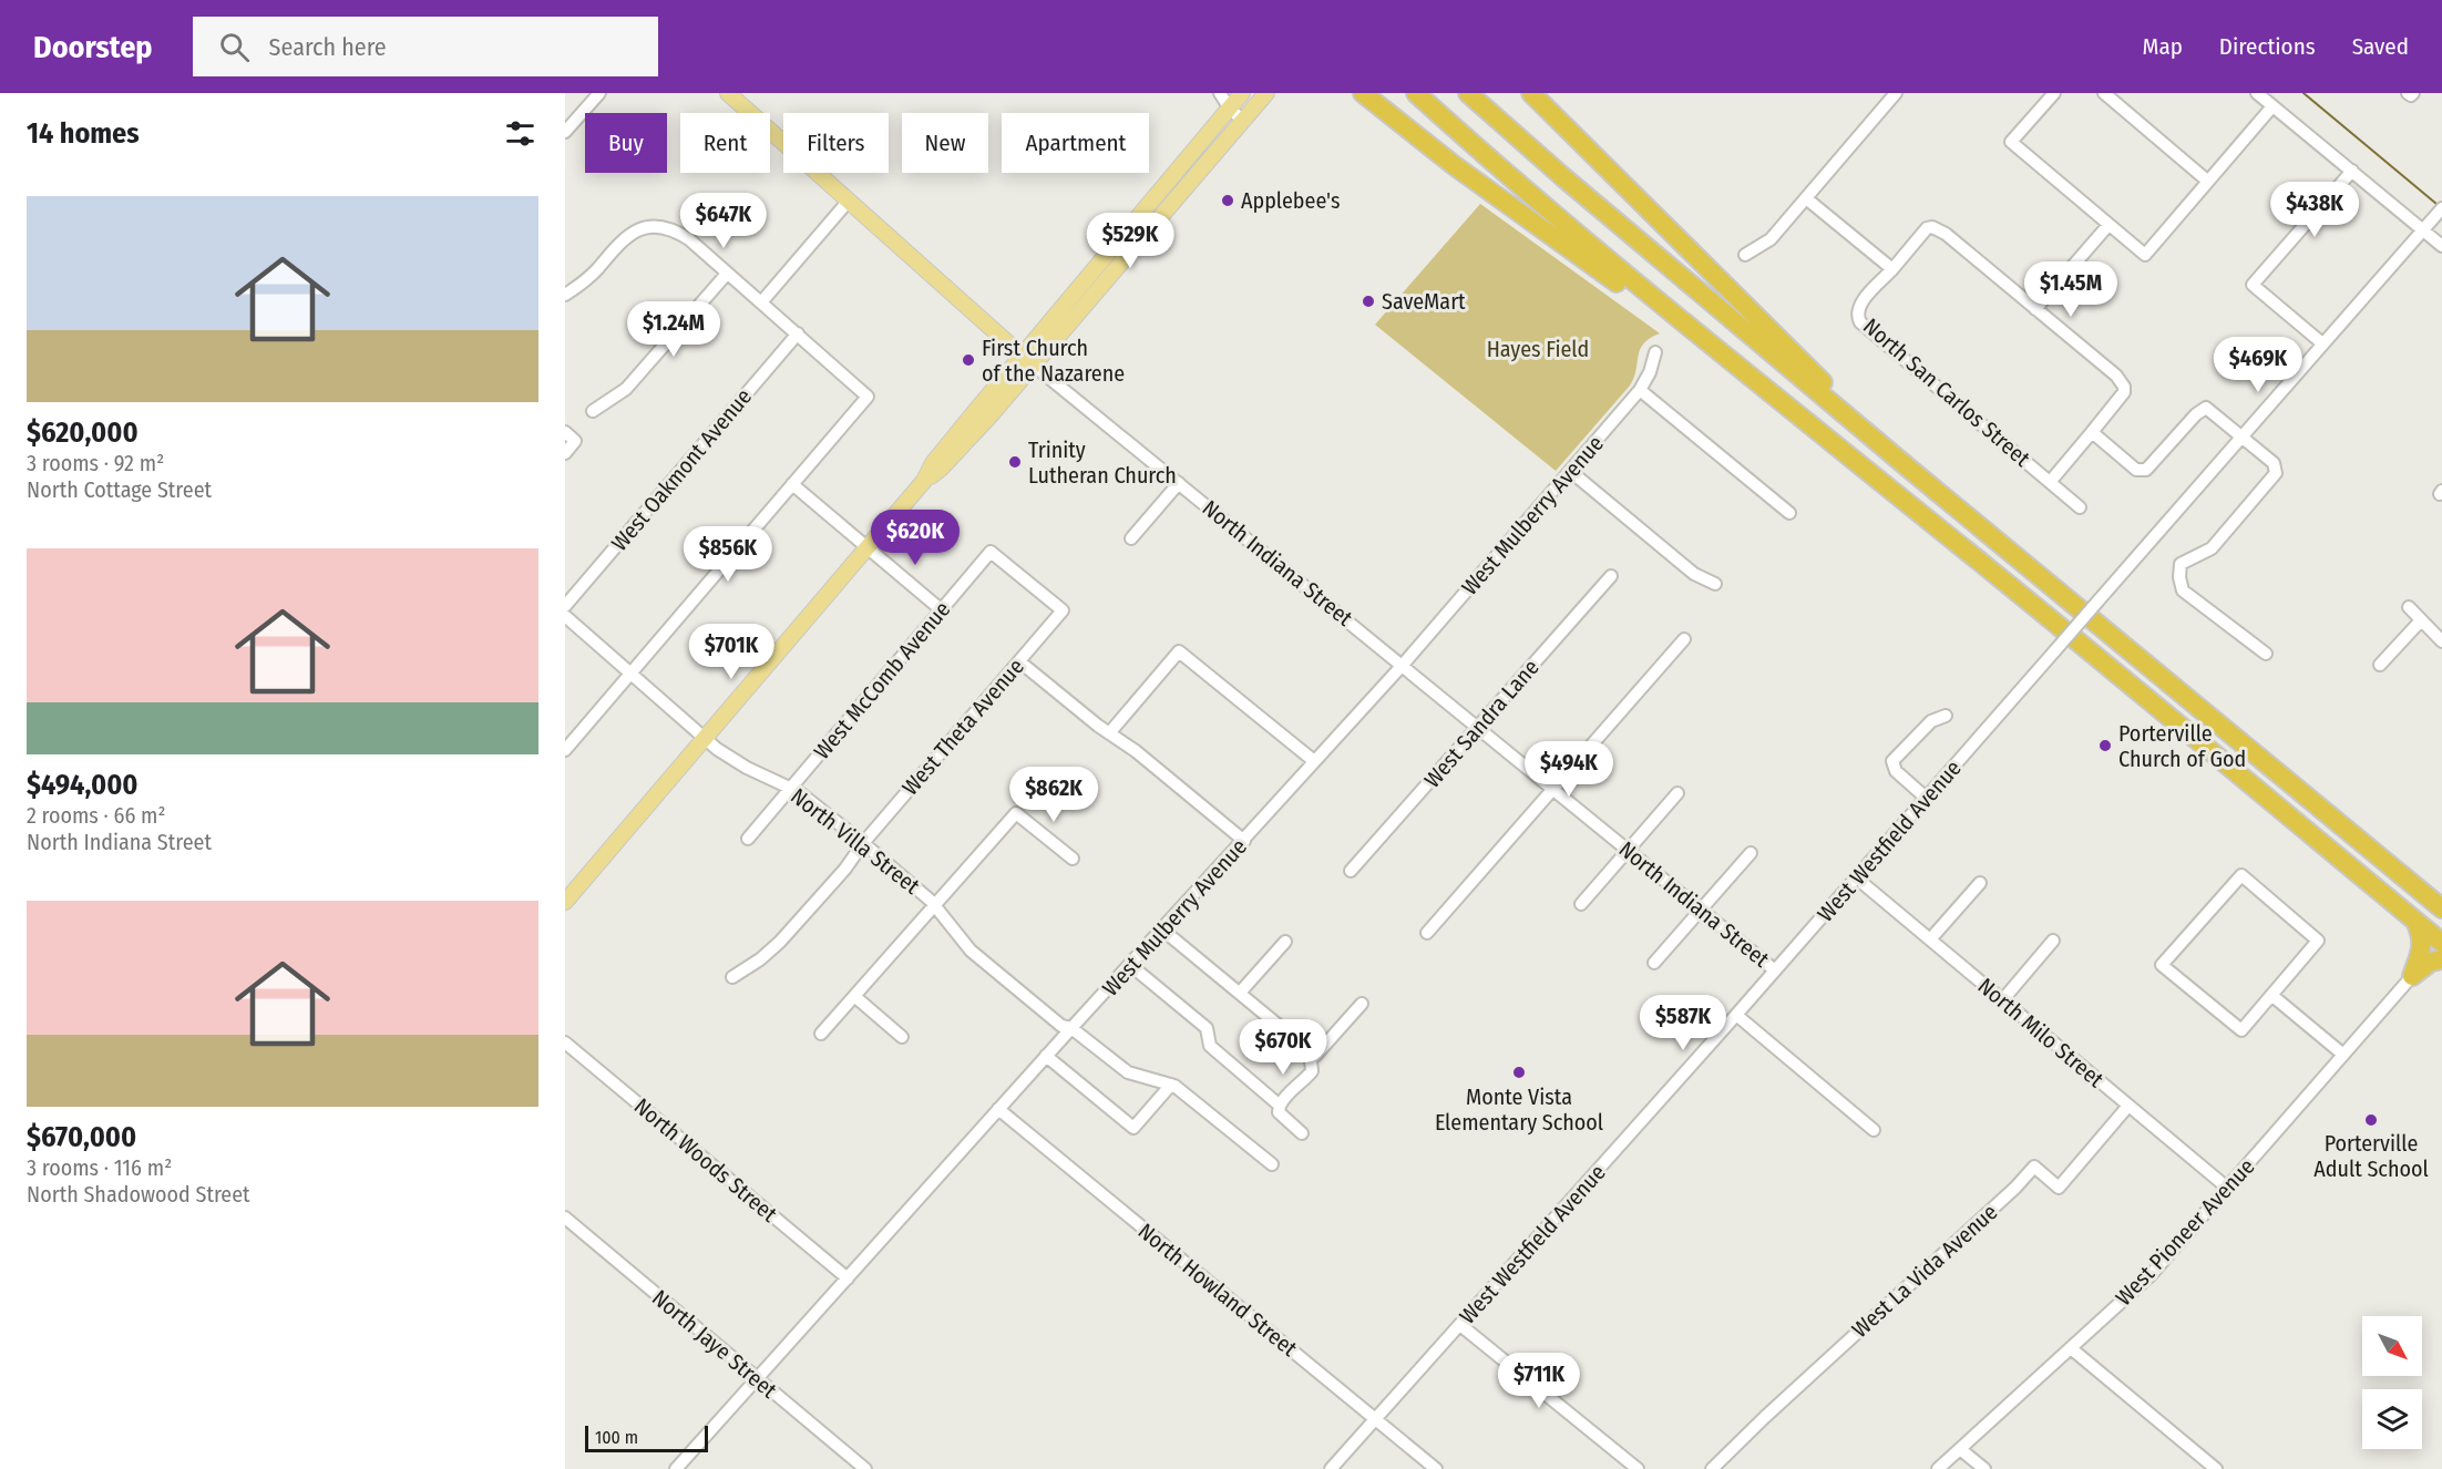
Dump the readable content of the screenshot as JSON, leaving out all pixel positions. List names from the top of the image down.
{
  "streets": {
    "main road": ["North Indiana Street"],
    "street": [
      "North San Carlos Street",
      "West Oakmont Avenue",
      "West Mulberry Avenue",
      "West McComb Avenue",
      "West Sandra Lane",
      "West Theta Avenue",
      "North Villa Street",
      "West Westfield Avenue",
      "North Milo Street",
      "North Woods Street",
      "West Pioneer Avenue",
      "West La Vida Avenue",
      "North Howland Street",
      "North Jaye Street"
    ]
  },
  "crossings": [
    ["West Mulberry Avenue", "North Indiana Street"],
    ["West Mulberry Avenue", "North Villa Street"],
    ["West Mulberry Avenue", "North Woods Street"],
    ["West Mulberry Avenue", "North Howland Street"],
    ["West Mulberry Avenue", "North Jaye Street"],
    ["North Indiana Street", "West Sandra Lane"],
    ["North Indiana Street", "West Westfield Avenue"],
    ["West McComb Avenue", "West Theta Avenue"],
    ["West McComb Avenue", "North Villa Street"],
    ["West Theta Avenue", "North Villa Street"],
    ["West Westfield Avenue", "North Milo Street"],
    ["West Westfield Avenue", "North Howland Street"],
    ["North Milo Street", "West Pioneer Avenue"],
    ["North Milo Street", "West La Vida Avenue"]
  ],
  "parks": ["Hayes Field"],
  "places": [
    "Applebee's",
    "SaveMart",
    "First Church of the Nazarene",
    "Trinity Lutheran Church",
    "Porterville Church of God",
    "Monte Vista Elementary School",
    "Porterville Adult School"
  ],
  "scale_bar": "100 m",
  "north": "bottom right",
  "page": {
    "header": "Doorstep",
    "search": "Search here",
    "nav": ["Map", "Directions", "Saved"],
    "heading": "14 homes",
    "chip": [
      "Buy",
      "Rent",
      "Filters",
      "New",
      "Apartment"
    ],
    "list": [
      {
        "name": "$620,000",
        "note": "3 rooms · 92 m² · North Cottage Street"
      },
      {
        "name": "$494,000",
        "note": "2 rooms · 66 m² · North Indiana Street"
      },
      {
        "name": "$670,000",
        "note": "3 rooms · 116 m² · North Shadowood Street"
      }
    ],
    "price": [
      "$438K",
      "$647K",
      "$529K",
      "$1.45M",
      "$1.24M",
      "$469K",
      "$620K",
      "$856K",
      "$701K",
      "$494K",
      "$862K",
      "$587K",
      "$670K",
      "$711K"
    ],
    "scale": "100 m"
  }
}
